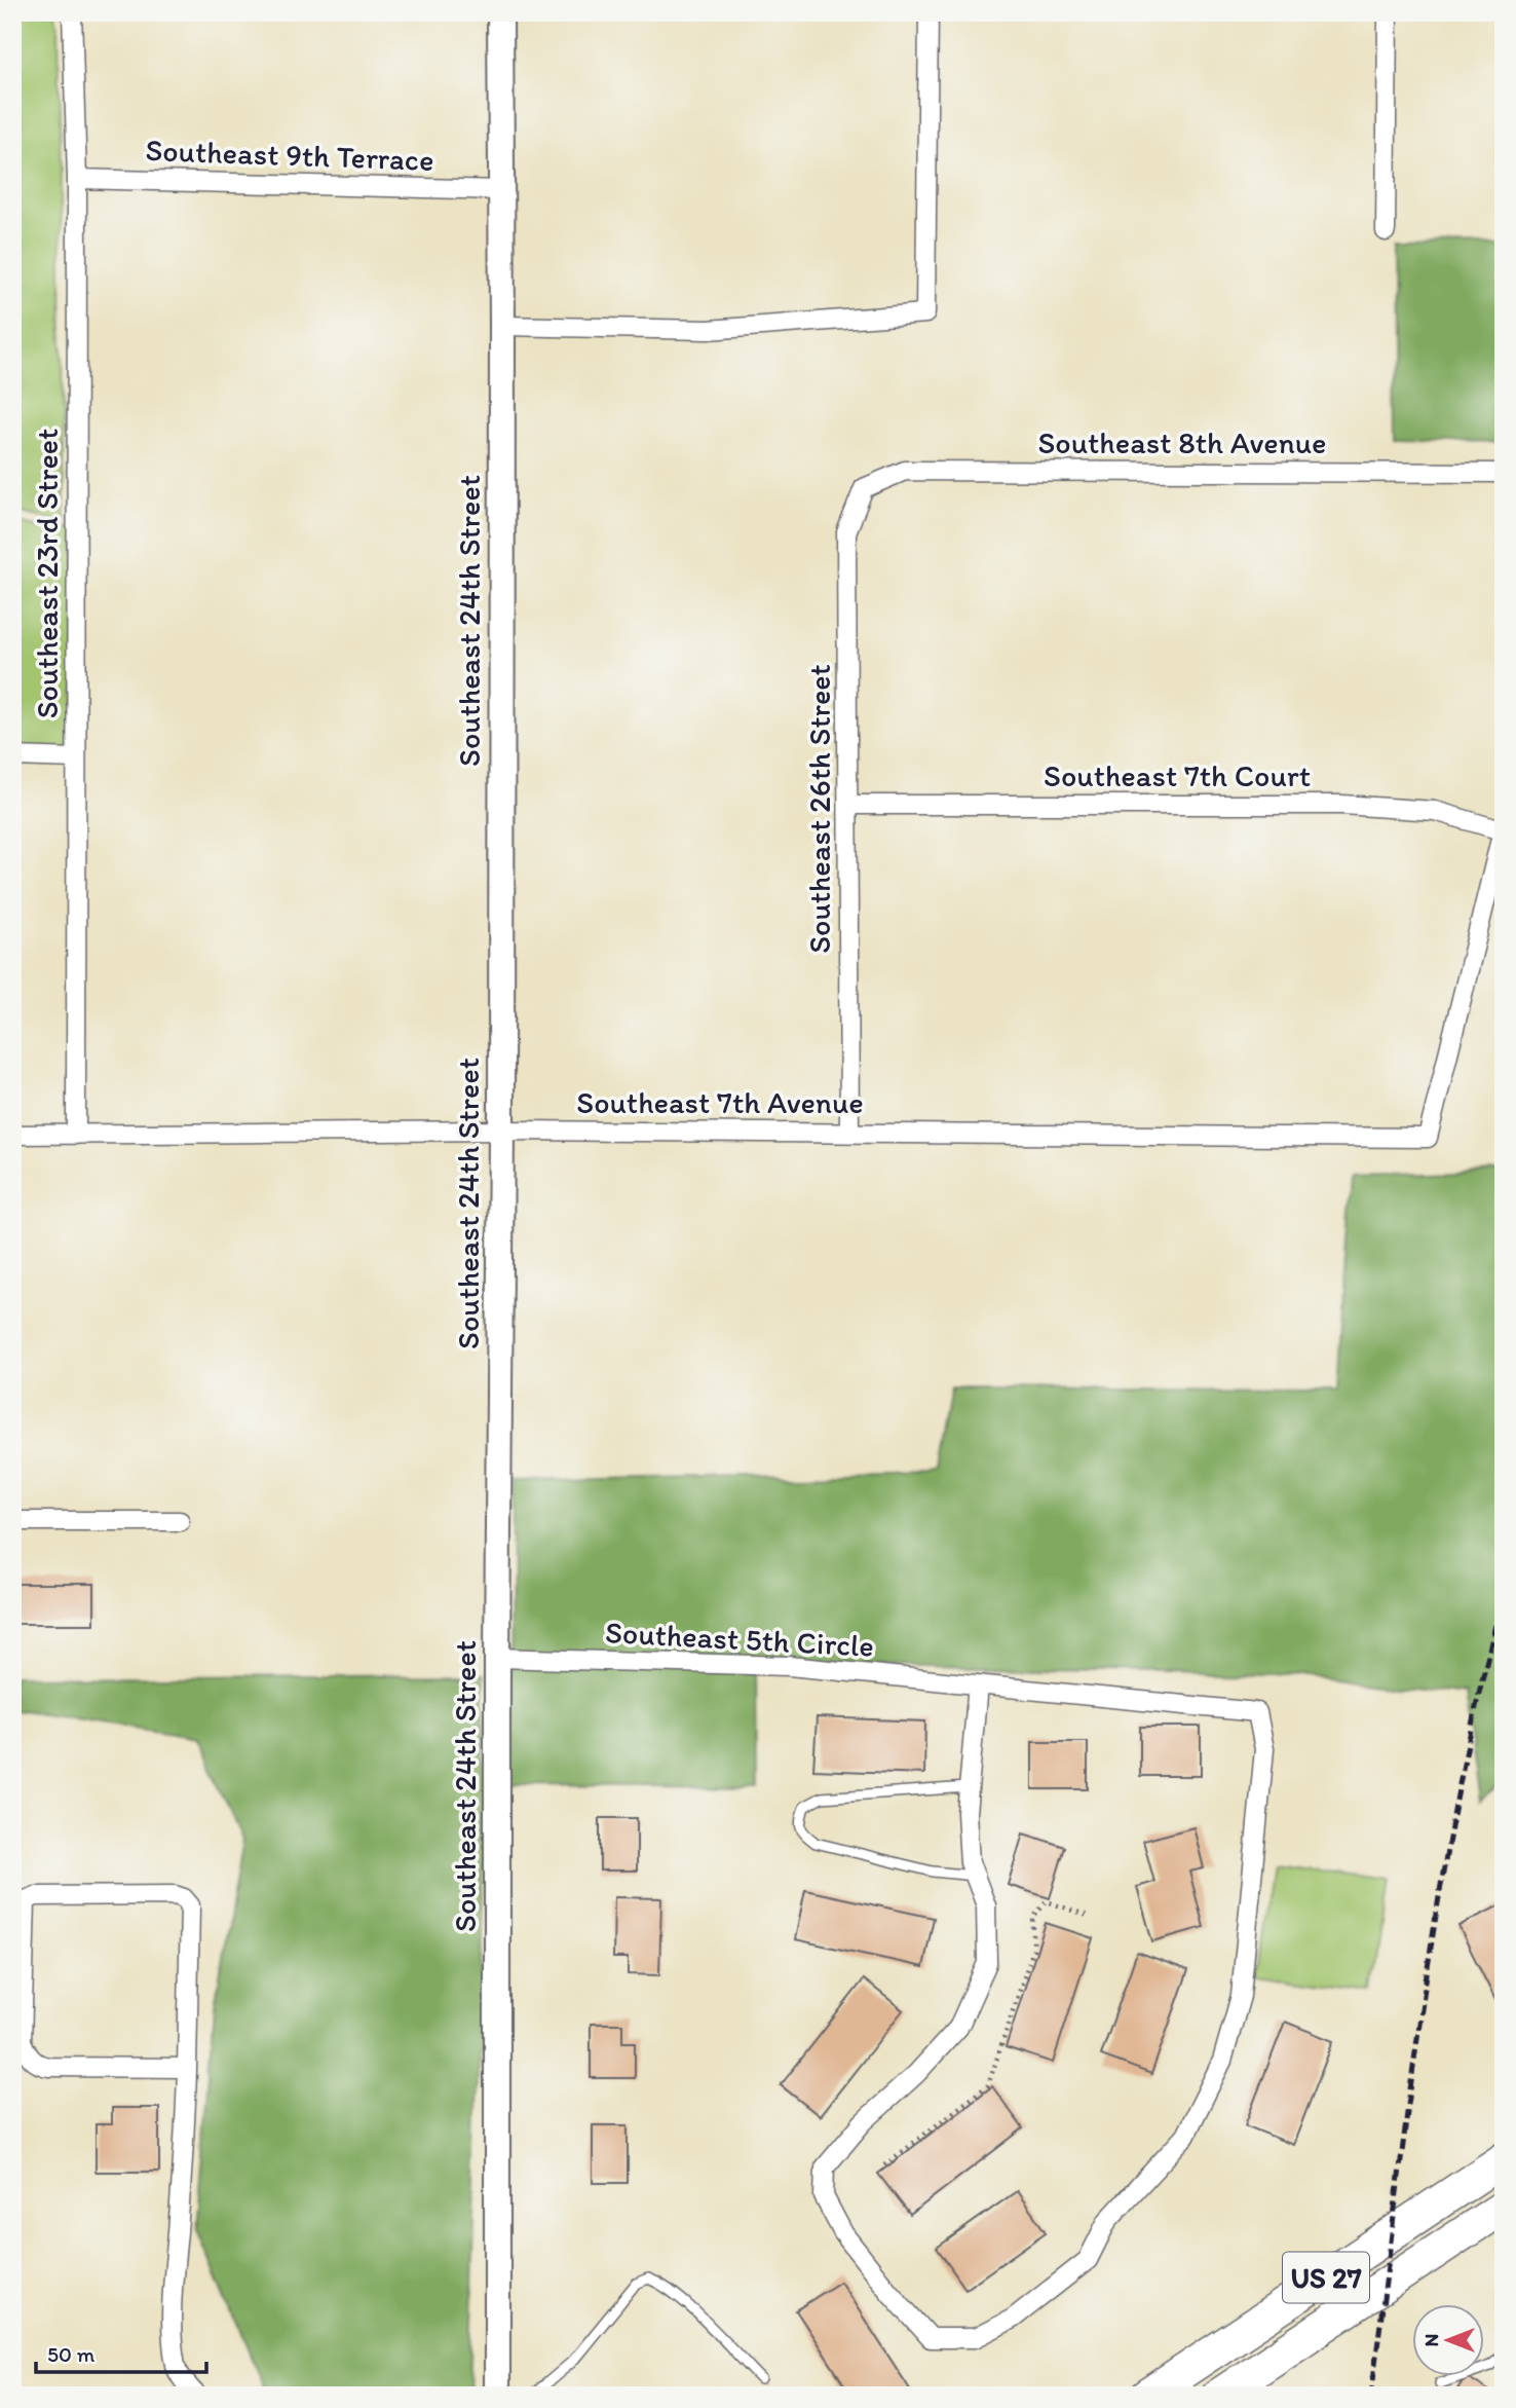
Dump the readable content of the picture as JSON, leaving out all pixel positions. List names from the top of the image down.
{
  "streets": {
    "highway": ["US 27"],
    "street": [
      "Southeast 9th Terrace",
      "Southeast 8th Avenue",
      "Southeast 23rd Street",
      "Southeast 24th Street",
      "Southeast 7th Court",
      "Southeast 26th Street",
      "Southeast 7th Avenue",
      "Southeast 5th Circle"
    ]
  },
  "crossings": [
    ["Southeast 9th Terrace", "Southeast 23rd Street"],
    ["Southeast 9th Terrace", "Southeast 24th Street"],
    ["Southeast 8th Avenue", "Southeast 26th Street"],
    ["Southeast 23rd Street", "Southeast 7th Avenue"],
    ["Southeast 24th Street", "Southeast 7th Avenue"],
    ["Southeast 24th Street", "Southeast 5th Circle"],
    ["Southeast 7th Court", "Southeast 26th Street"],
    ["Southeast 7th Court", "Southeast 7th Avenue"],
    ["Southeast 26th Street", "Southeast 7th Avenue"]
  ],
  "scale_bar": "50 m",
  "north": "left"
}
